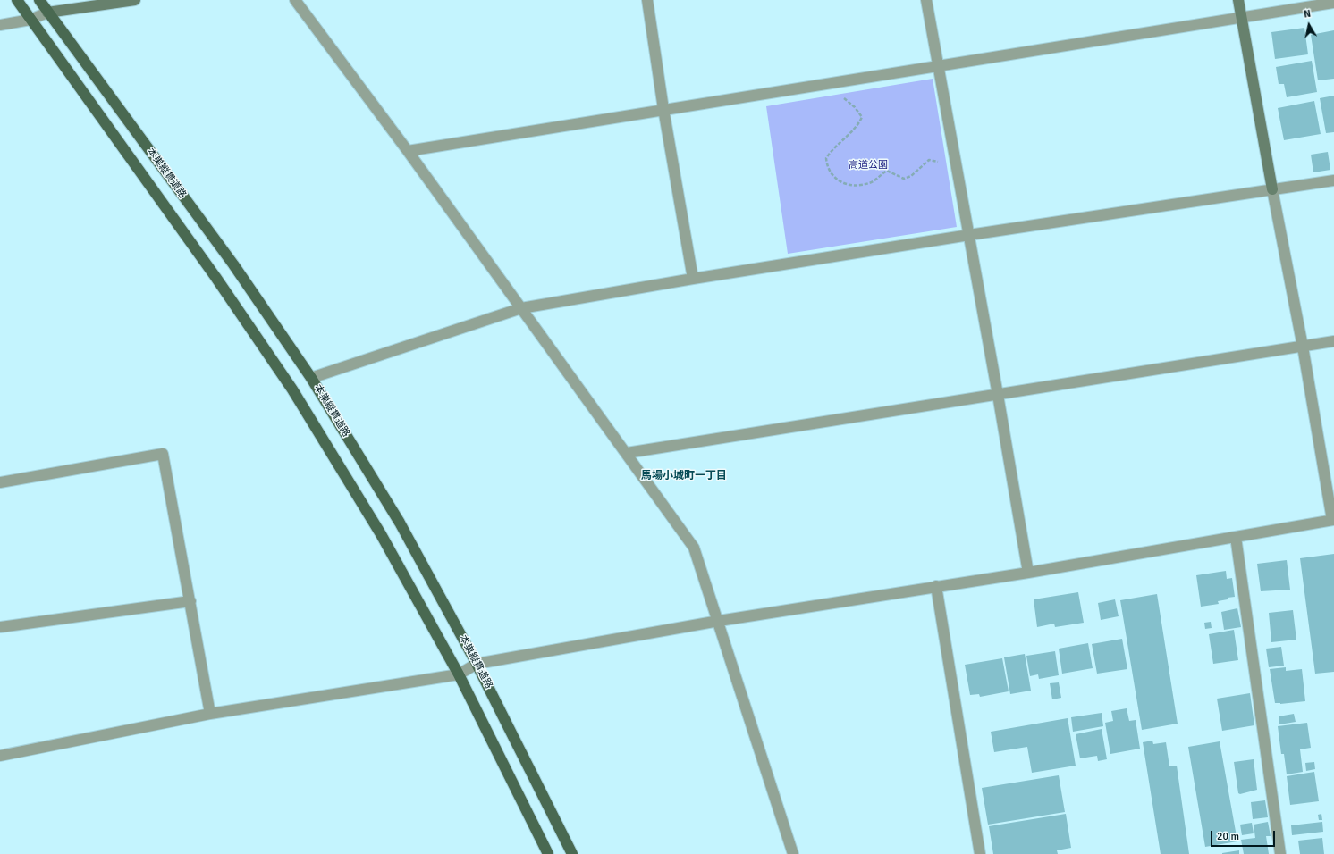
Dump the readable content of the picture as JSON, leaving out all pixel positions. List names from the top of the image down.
{
  "streets": {
    "main road": ["本巣縦貫道路"]
  },
  "districts": ["馬場小城町一丁目"],
  "parks": ["高道公園"],
  "scale_bar": "20 m",
  "north": "top"
}
